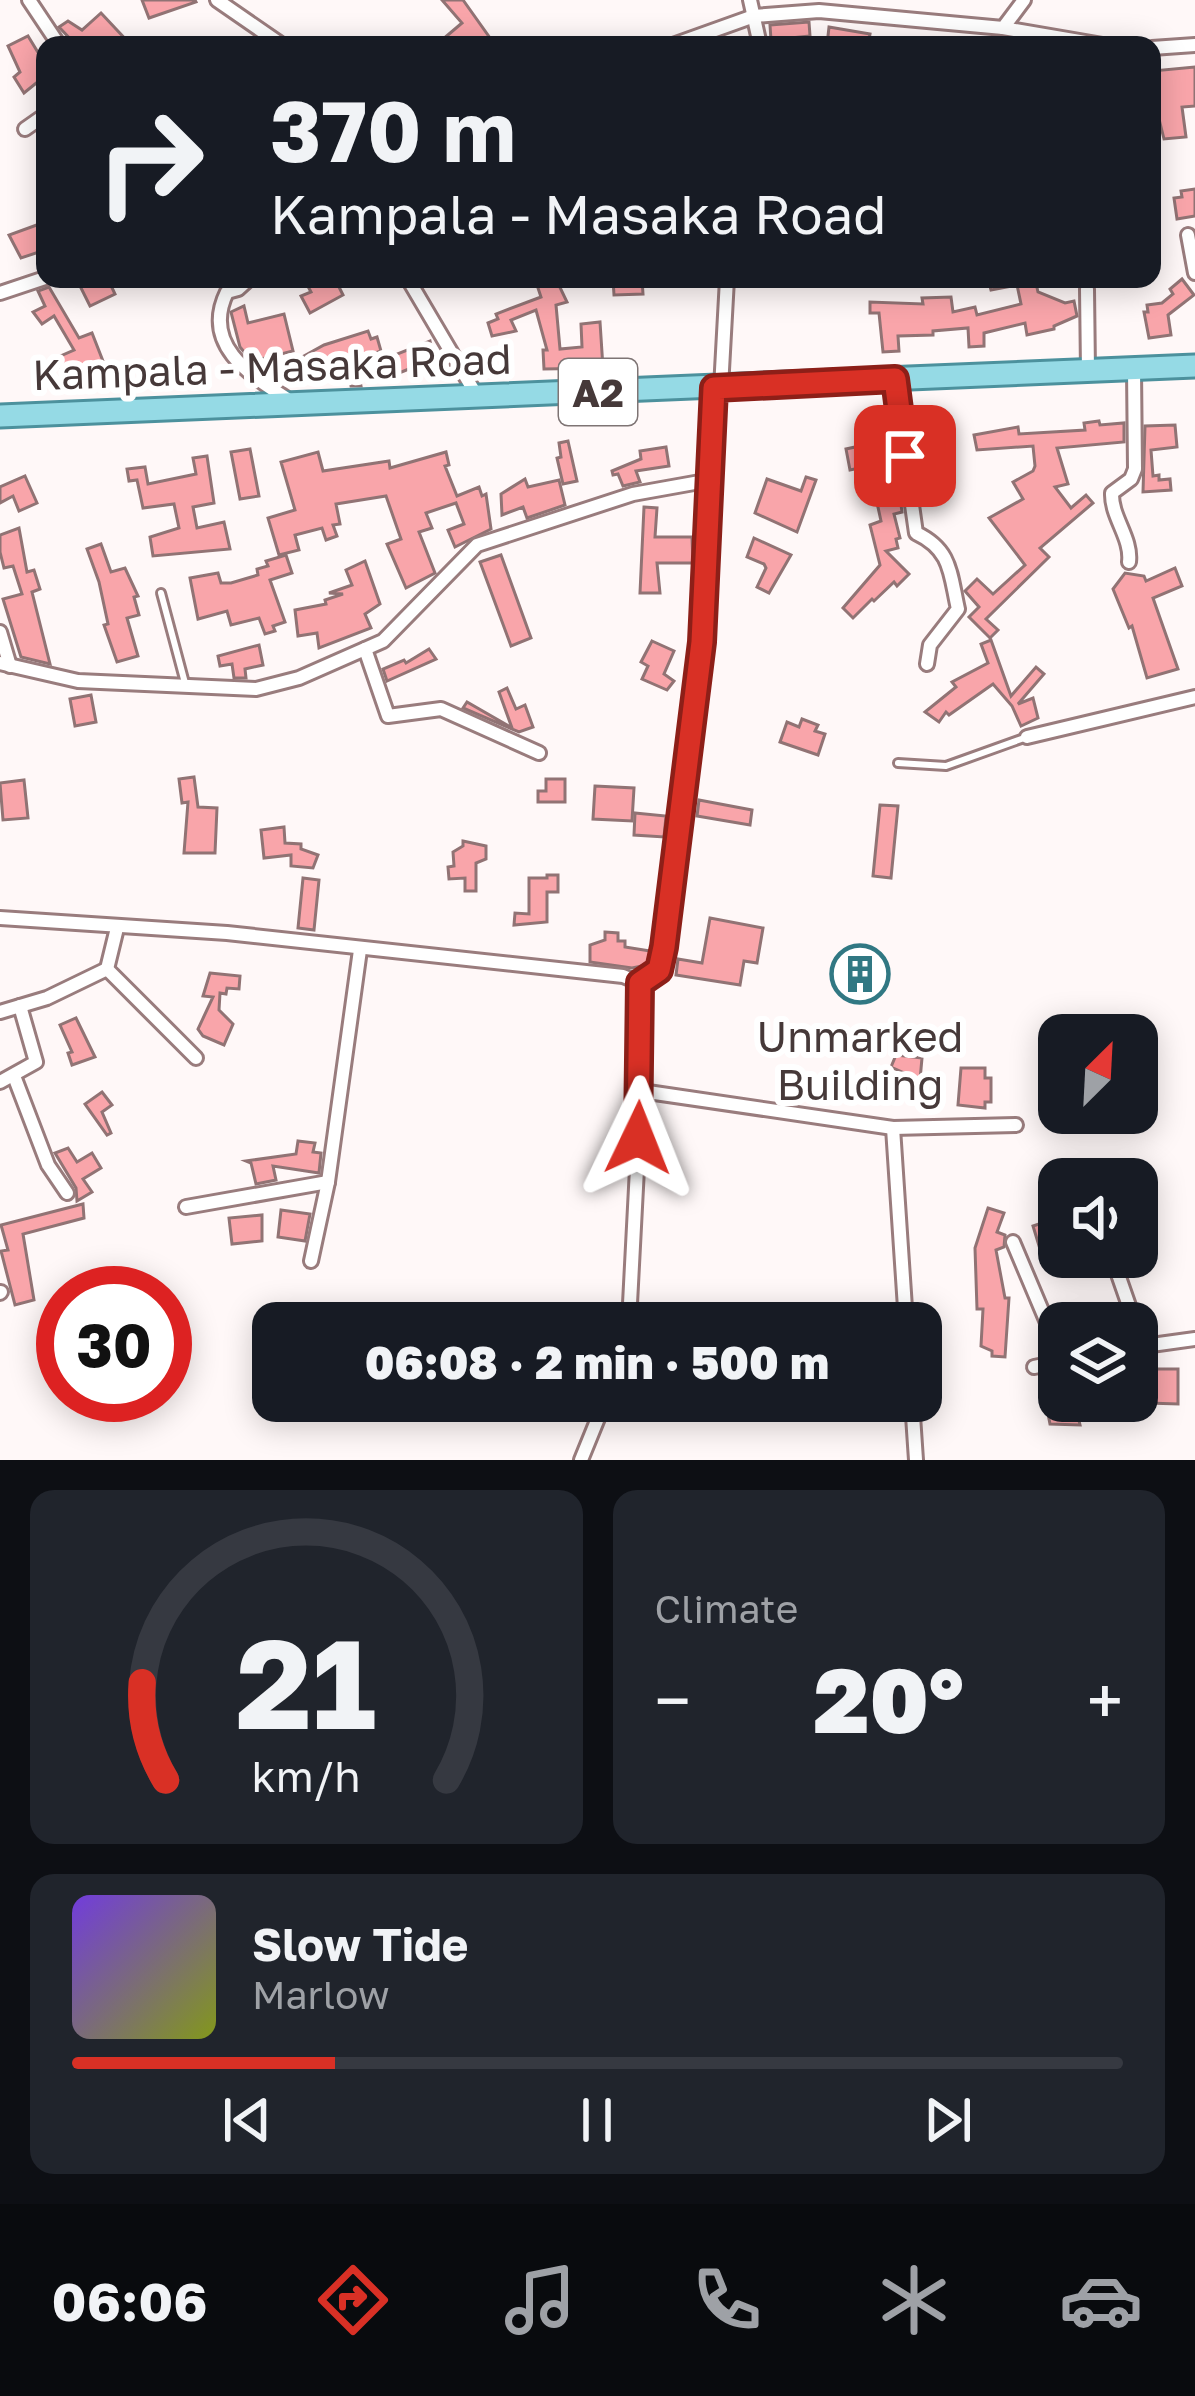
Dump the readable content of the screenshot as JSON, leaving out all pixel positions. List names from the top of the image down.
{
  "streets": {
    "main road": ["Kampala - Masaka Road", "A2"]
  },
  "places": {
    "building": ["Unmarked Building"]
  },
  "north": "top right",
  "page": {
    "turn": ["370 m", "Kampala - Masaka Road"],
    "limit": "30",
    "trip": "06:08 · 2 min · 500 m",
    "tile": "Climate",
    "heat": ["−", "20°", "+"],
    "song": ["Slow Tide", "Marlow"],
    "tabs": "06:06",
    "gauge": ["21", "km/h"]
  }
}
